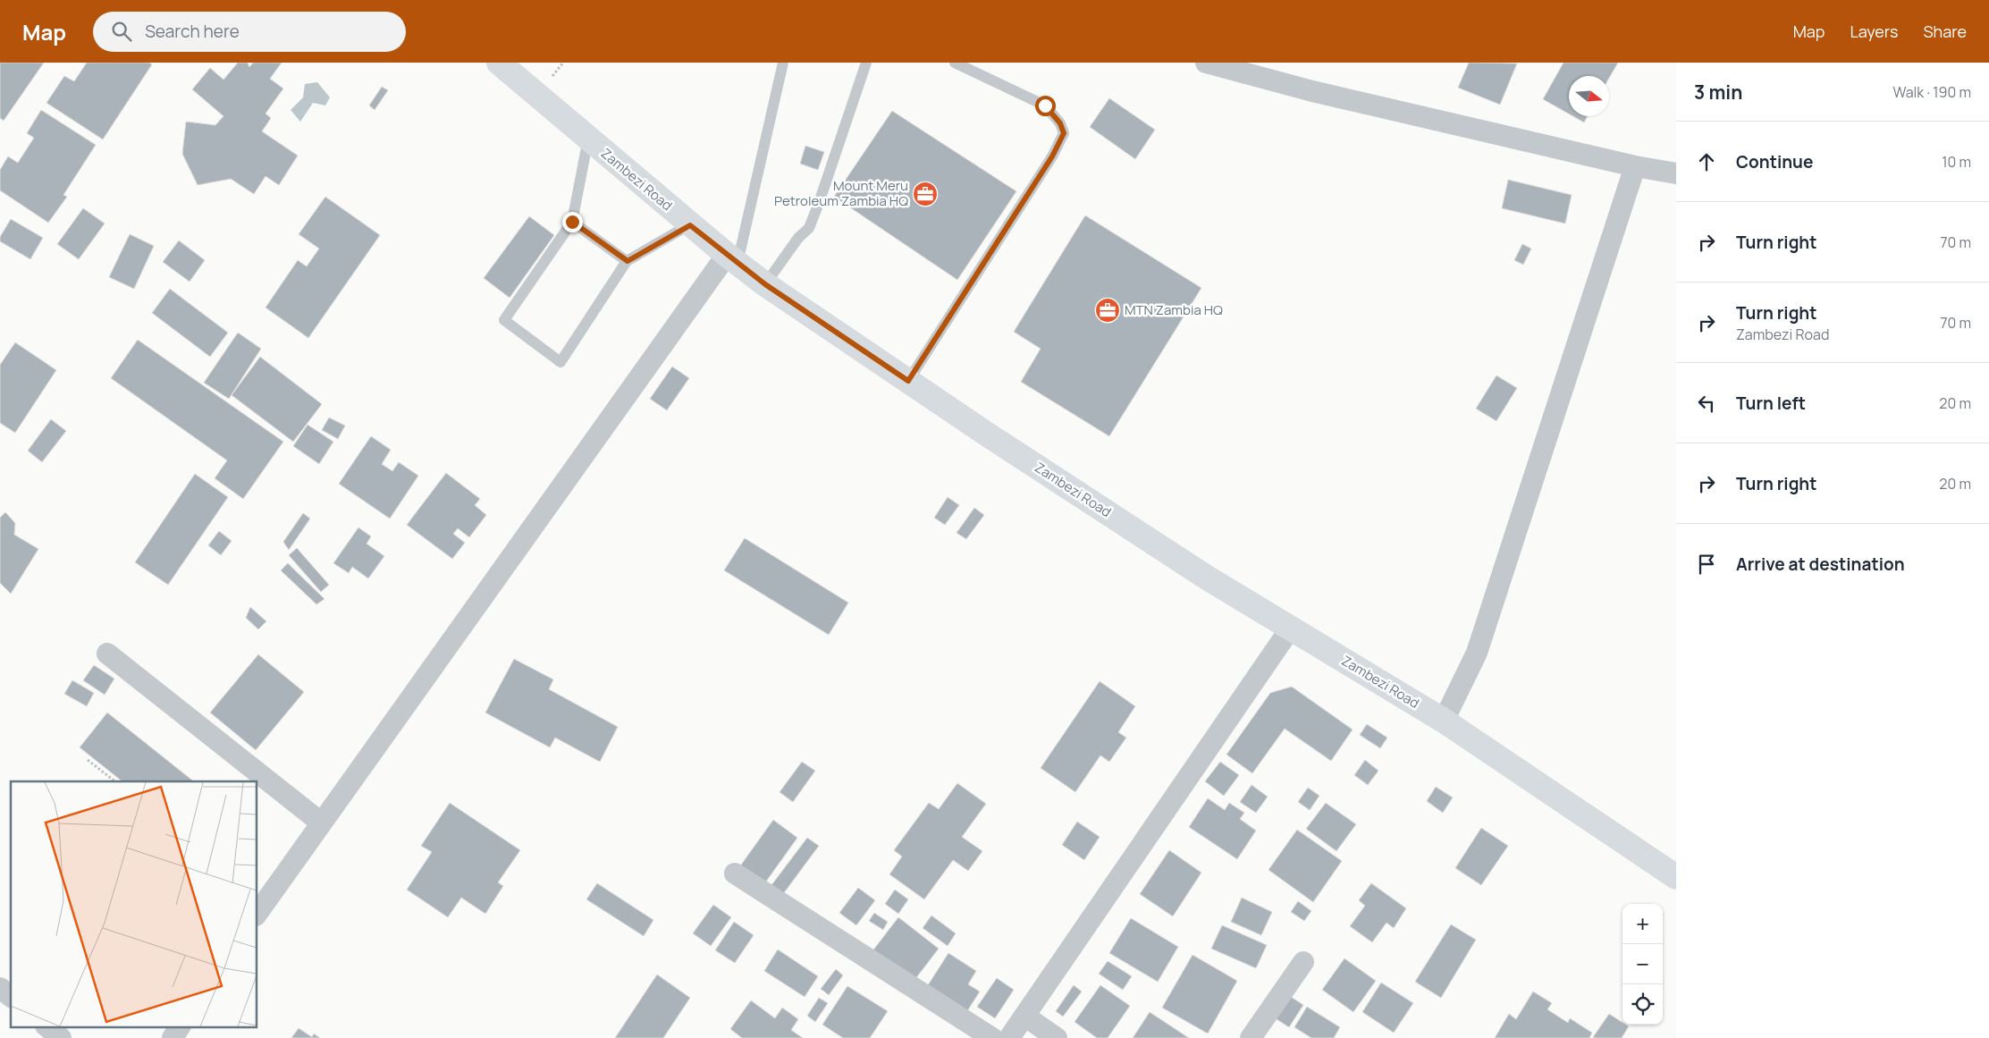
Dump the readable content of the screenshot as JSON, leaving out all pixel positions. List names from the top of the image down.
{
  "streets": {
    "main road": ["Zambezi Road"]
  },
  "places": {
    "office": ["Mount Meru Petroleum Zambia HQ", "MTN Zambia HQ"]
  },
  "north": "right",
  "page": {
    "header": "Map",
    "search": "Search here",
    "nav": ["Map", "Layers", "Share"],
    "heading": ["3 min", "Walk · 190 m"],
    "list": [
      ["Continue", "10 m"],
      ["Turn right", "70 m"],
      ["Turn right", "Zambezi Road", "70 m"],
      ["Turn left", "20 m"],
      ["Turn right", "20 m"],
      "Arrive at destination"
    ],
    "map_buttons": ["+", "−"]
  }
}
